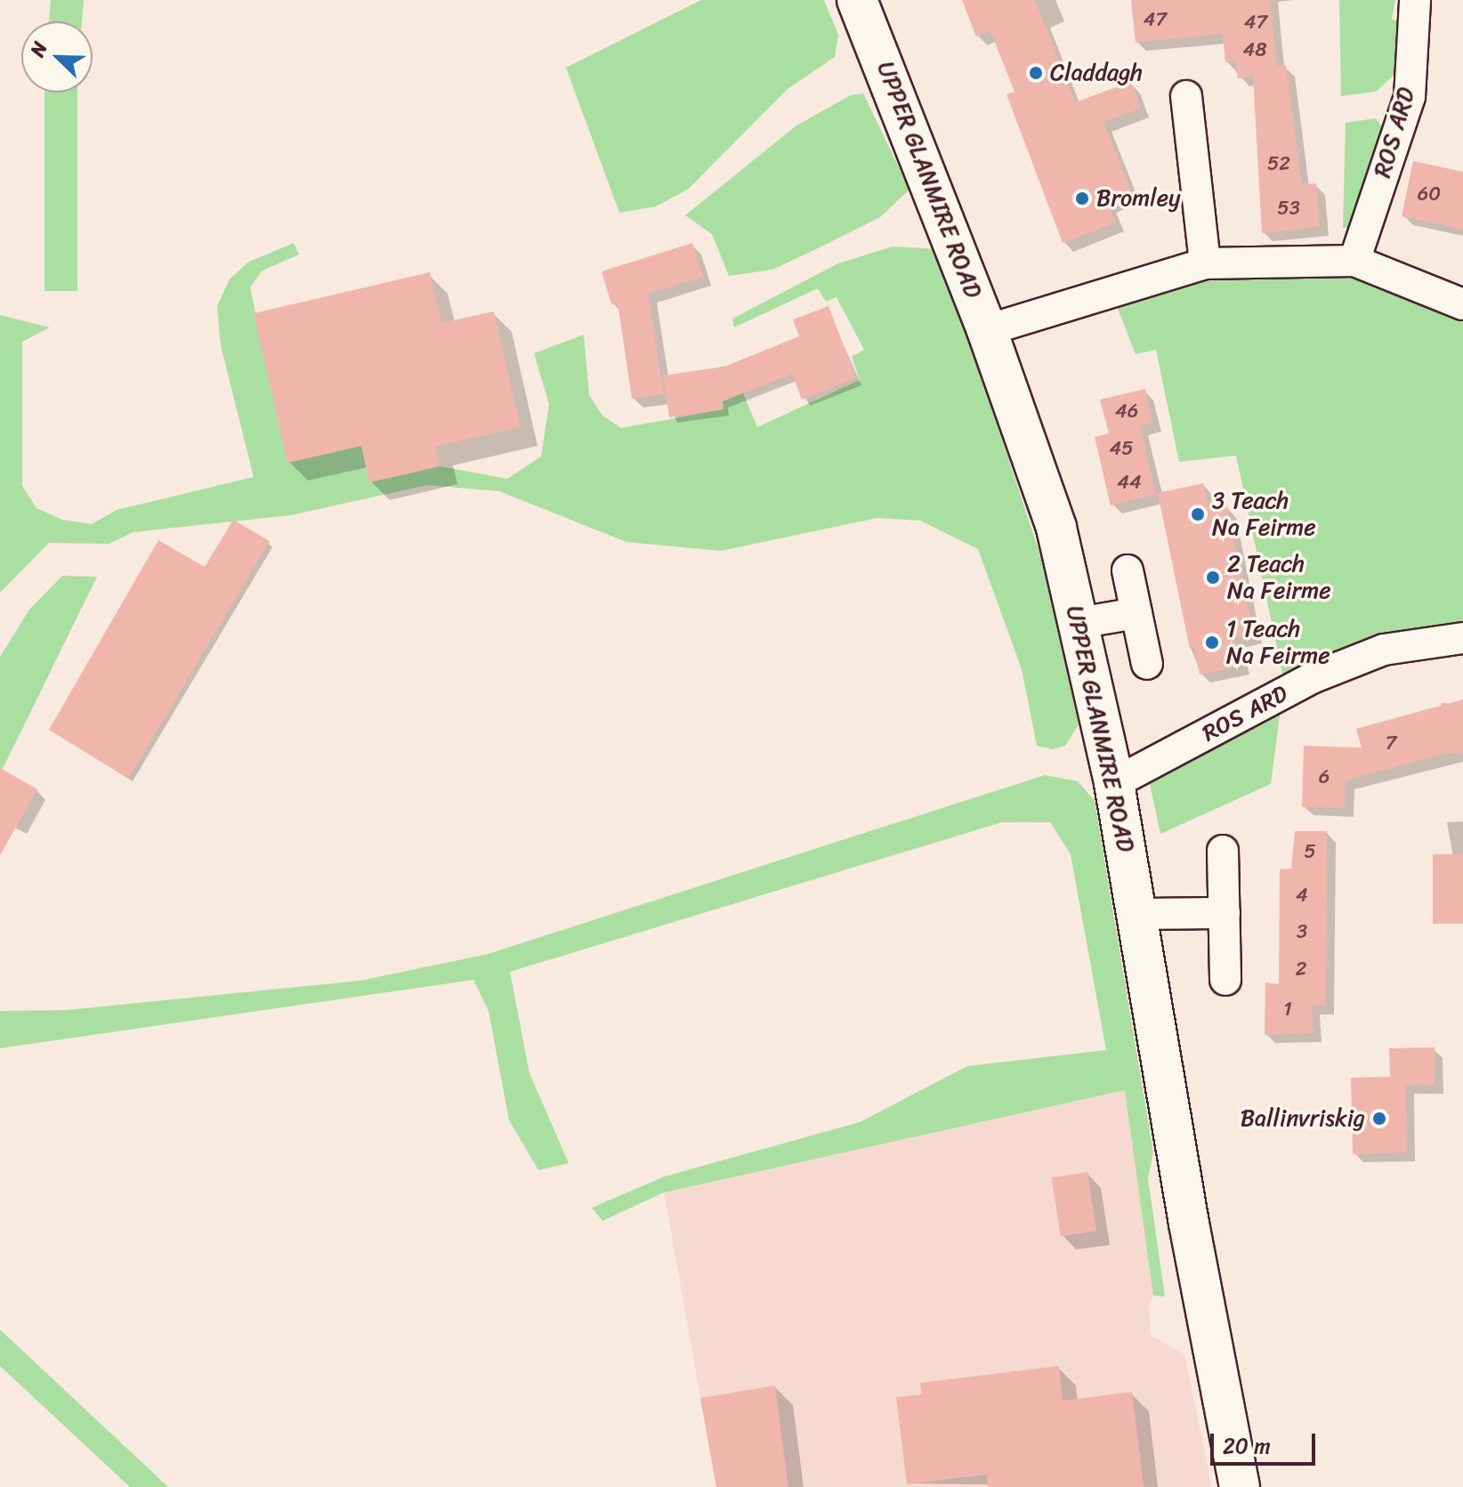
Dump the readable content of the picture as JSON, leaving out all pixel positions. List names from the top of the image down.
{
  "streets": {
    "main road": ["UPPER GLANMIRE ROAD"],
    "street": ["ROS ARD"]
  },
  "crossings": [
    ["ROS ARD", "UPPER GLANMIRE ROAD"]
  ],
  "places": [
    "Claddagh",
    "Bromley",
    "3 Teach Na Feirme",
    "2 Teach Na Feirme",
    "1 Teach Na Feirme",
    "Ballinvriskig"
  ],
  "house_numbers": [
    "47",
    "47",
    "48",
    "52",
    "60",
    "53",
    "46",
    "45",
    "44",
    "7",
    "6",
    "5",
    "4",
    "3",
    "2",
    "1"
  ],
  "scale_bar": "20 m",
  "north": "top left"
}
